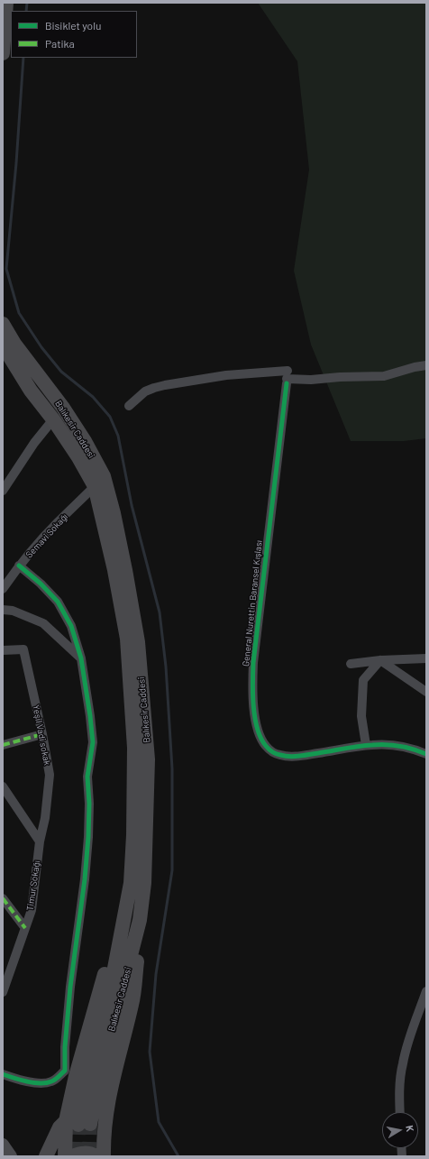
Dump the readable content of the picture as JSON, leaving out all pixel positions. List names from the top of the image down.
{
  "streets": {
    "main road": ["Balıkesir Caddesi"],
    "street": [
      "Semavi Sokağı",
      "General Nurettin Baransel Kışlası",
      "Yeşil Vadi sokak",
      "Timur Sokağı"
    ]
  },
  "crossings": [
    ["Balıkesir Caddesi", "Semavi Sokağı"],
    ["Yeşil Vadi sokak", "Timur Sokağı"]
  ],
  "legend": ["Bisiklet yolu", "Patika"],
  "north": "right"
}
